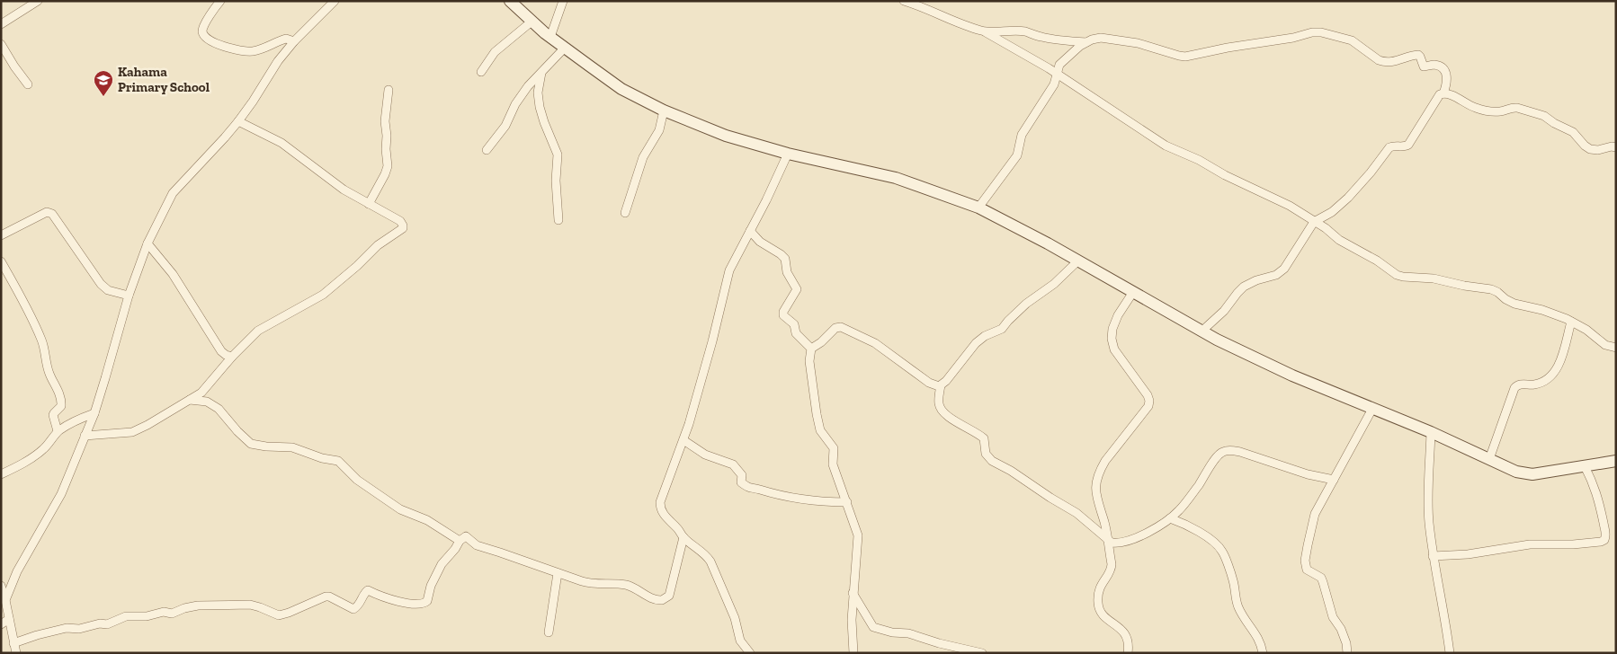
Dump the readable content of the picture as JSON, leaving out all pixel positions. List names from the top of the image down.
{
  "places": {
    "school or university": ["Kahama Primary School"]
  }
}
